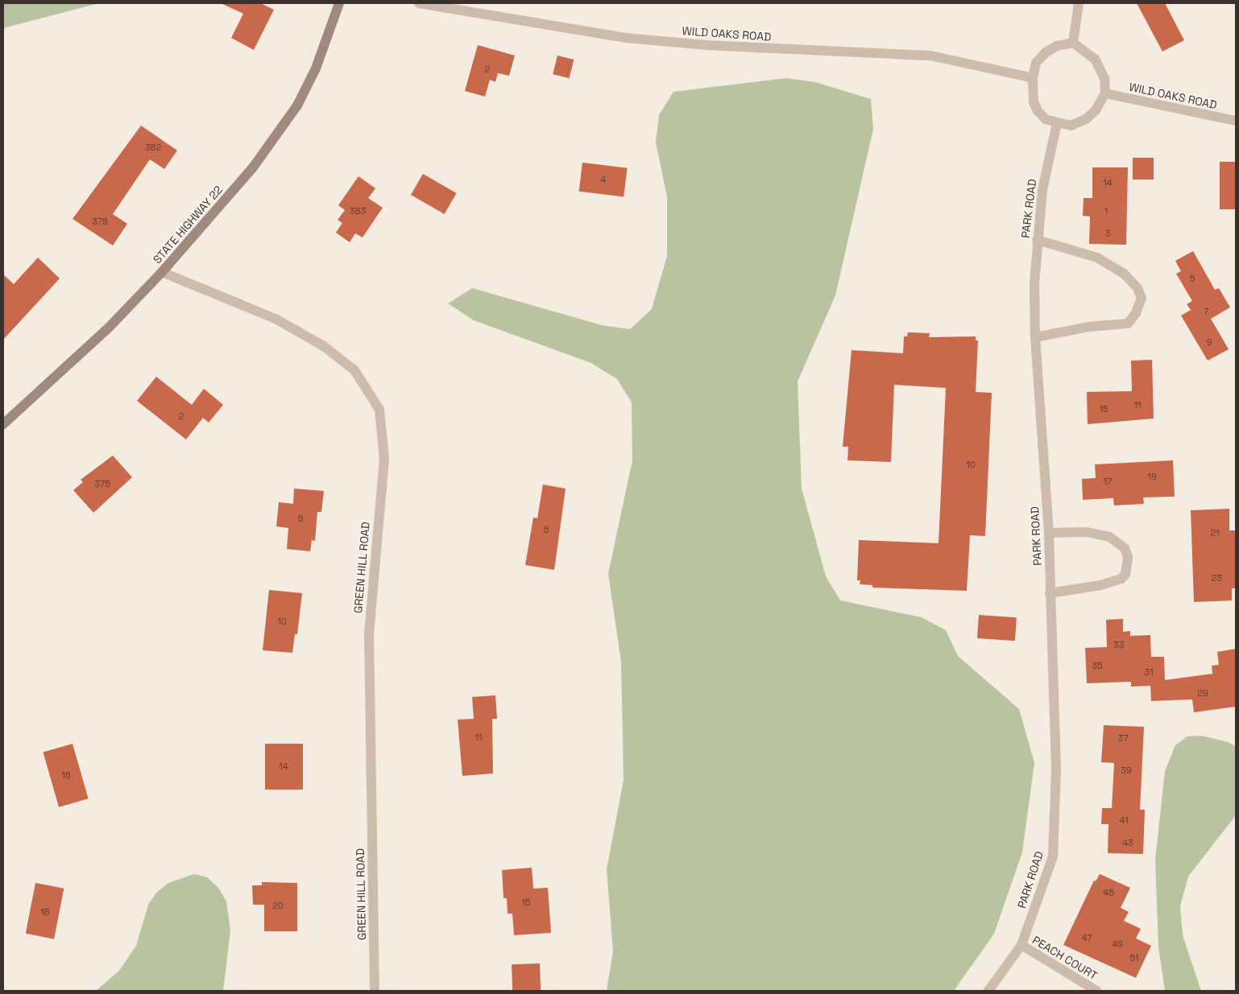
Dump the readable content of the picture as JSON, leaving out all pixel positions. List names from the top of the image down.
{
  "streets": {
    "main road": ["STATE HIGHWAY 22"],
    "street": [
      "WILD OAKS ROAD",
      "PARK ROAD",
      "GREEN HILL ROAD",
      "PEACH COURT"
    ]
  },
  "crossings": [
    ["WILD OAKS ROAD", "PARK ROAD"],
    ["PARK ROAD", "PEACH COURT"],
    ["STATE HIGHWAY 22", "GREEN HILL ROAD"]
  ],
  "house_numbers": [
    "2",
    "382",
    "4",
    "14",
    "383",
    "1",
    "378",
    "3",
    "5",
    "7",
    "9",
    "11",
    "15",
    "2",
    "10",
    "19",
    "17",
    "375",
    "6",
    "5",
    "21",
    "23",
    "10",
    "33",
    "35",
    "31",
    "29",
    "11",
    "37",
    "14",
    "39",
    "16",
    "41",
    "43",
    "45",
    "15",
    "20",
    "18",
    "47",
    "49",
    "51"
  ]
}
